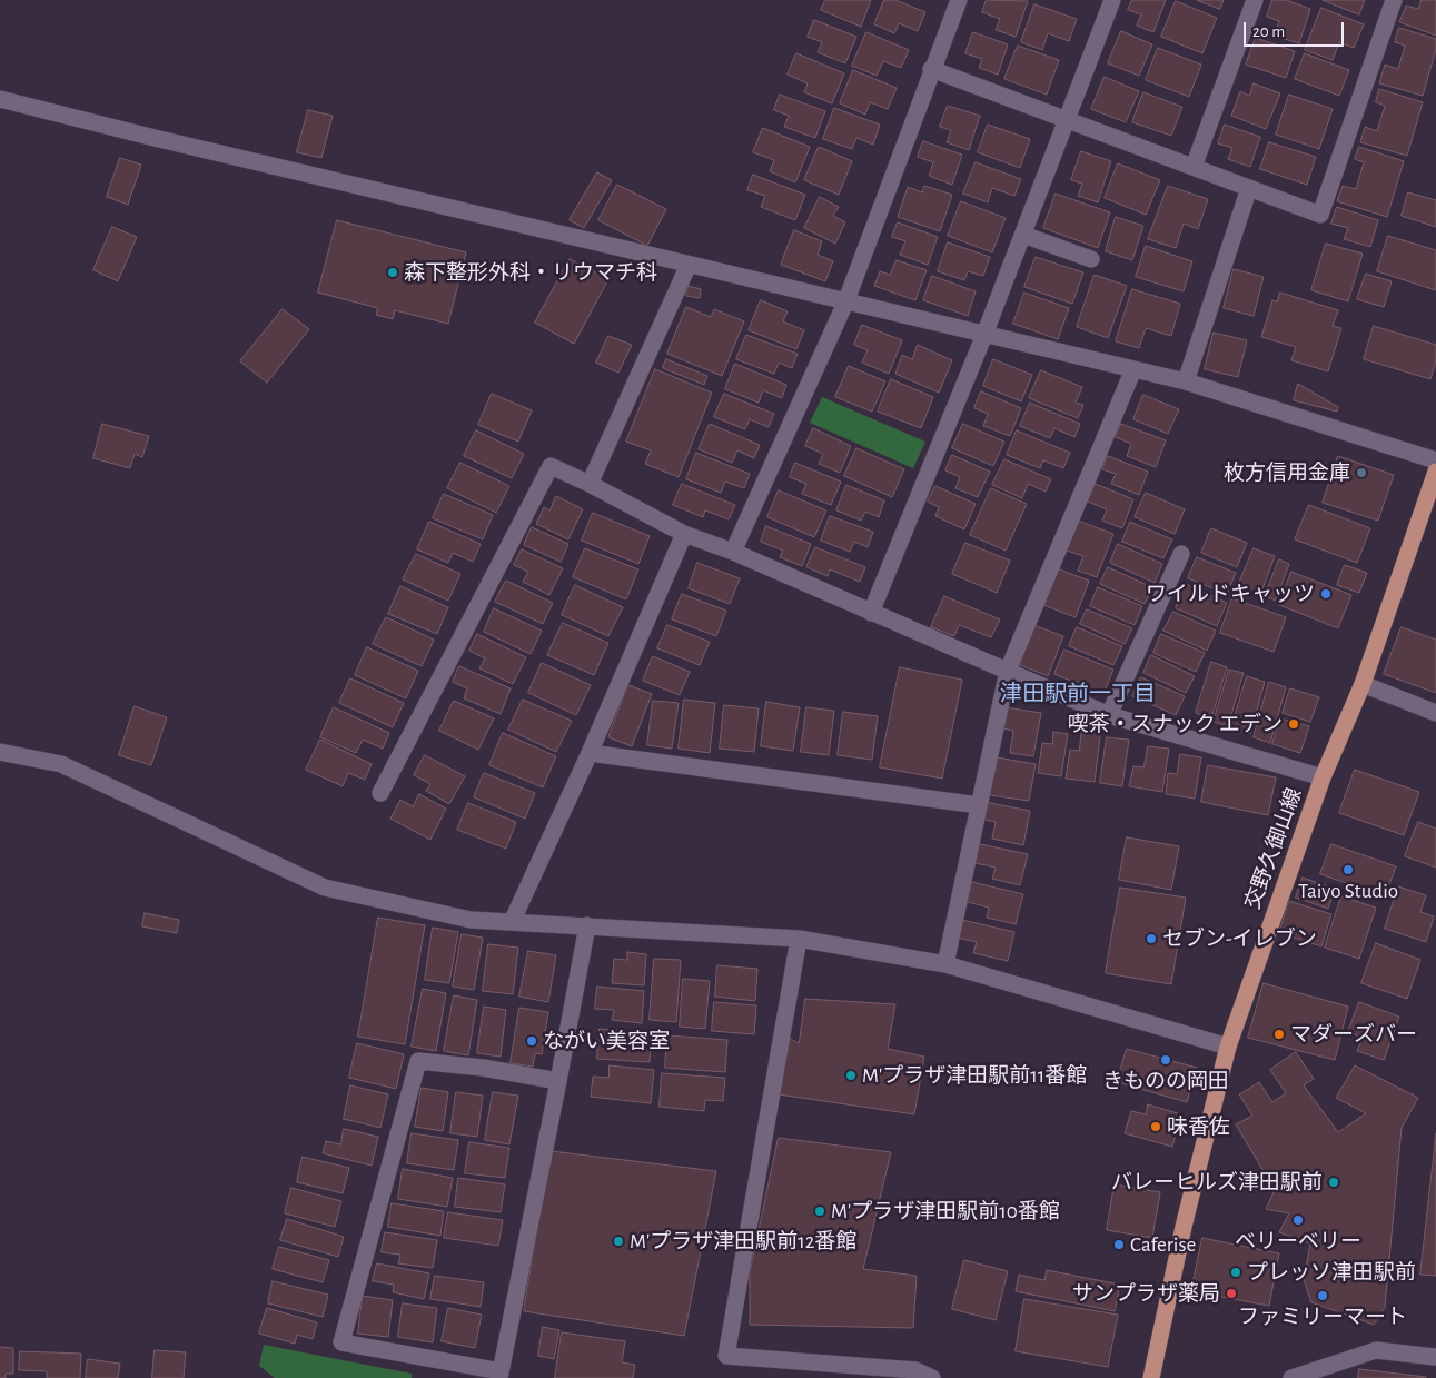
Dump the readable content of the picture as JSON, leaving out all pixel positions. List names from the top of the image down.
{
  "streets": {
    "main road": ["交野久御山線"]
  },
  "districts": ["津田駅前一丁目"],
  "places": [
    "森下整形外科・リウマチ科",
    "枚方信用金庫",
    "ワイルドキャッツ",
    "喫茶・スナック エデン",
    "Taiyo Studio",
    "セブン-イレブン",
    "マダーズバー",
    "ながい美容室",
    "きものの岡田",
    "M'プラザ津田駅前11番館",
    "味香佐",
    "バレーヒルズ津田駅前",
    "M'プラザ津田駅前10番館",
    "ベリーベリー",
    "M'プラザ津田駅前12番館",
    "Caferise",
    "プレッソ津田駅前",
    "サンプラザ薬局",
    "ファミリーマート"
  ],
  "scale_bar": "20 m"
}
